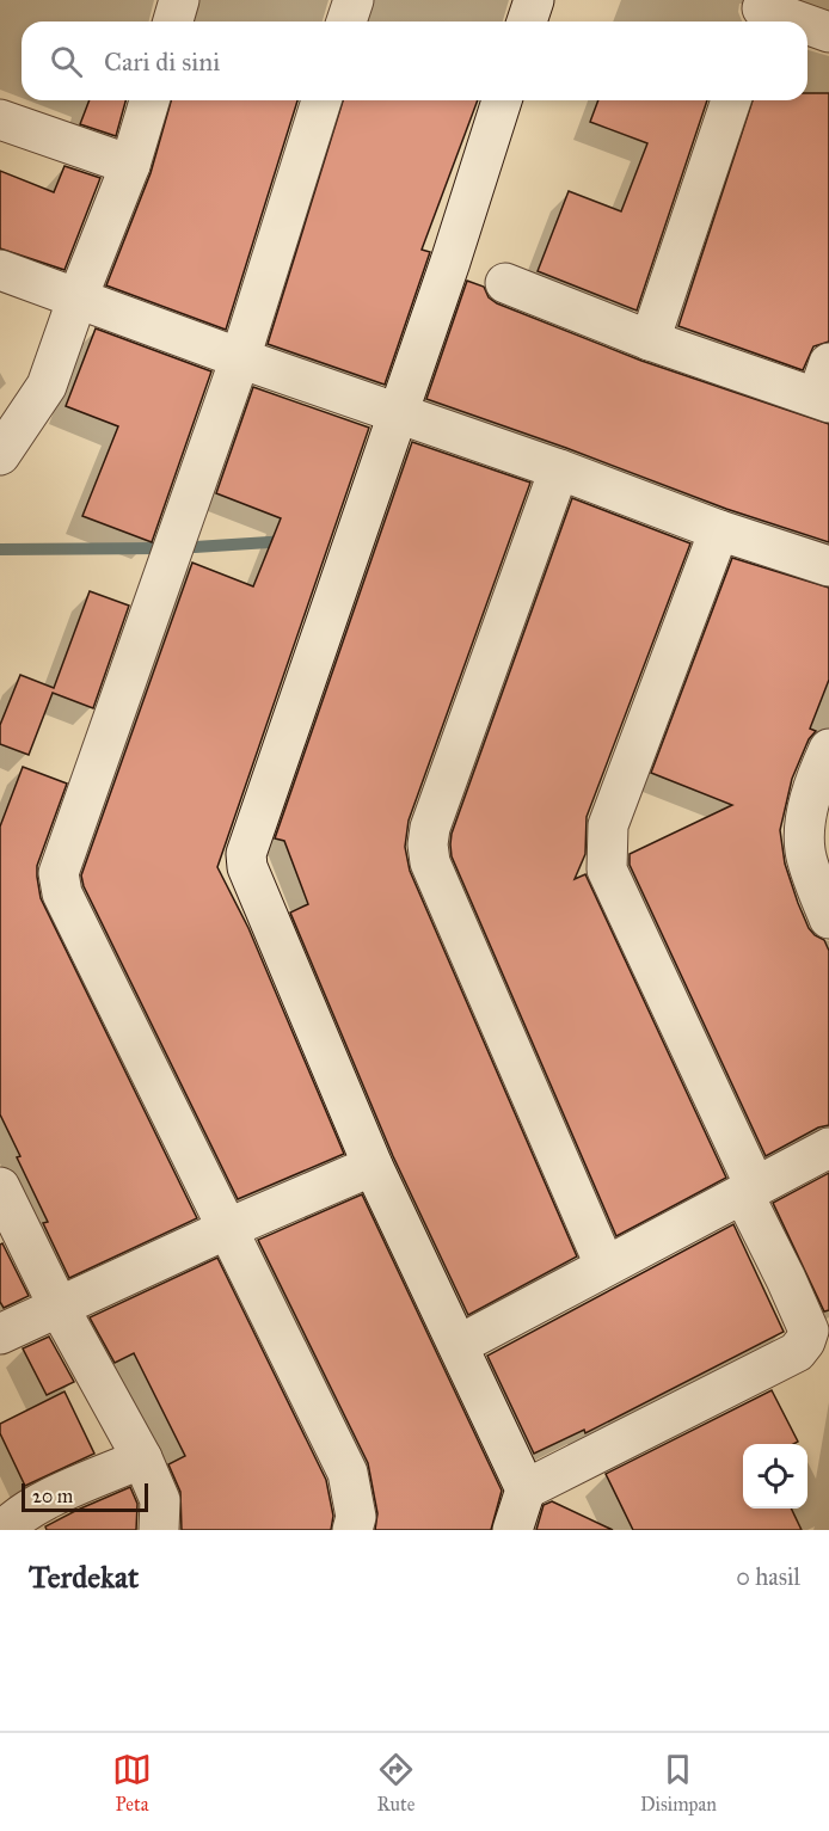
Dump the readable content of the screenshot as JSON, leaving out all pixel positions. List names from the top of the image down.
{
  "scale_bar": "20 m",
  "page": {
    "search": "Cari di sini",
    "scale": "20 m",
    "heading": ["Terdekat", "0 hasil"],
    "nav": ["Peta", "Rute", "Disimpan"]
  }
}
